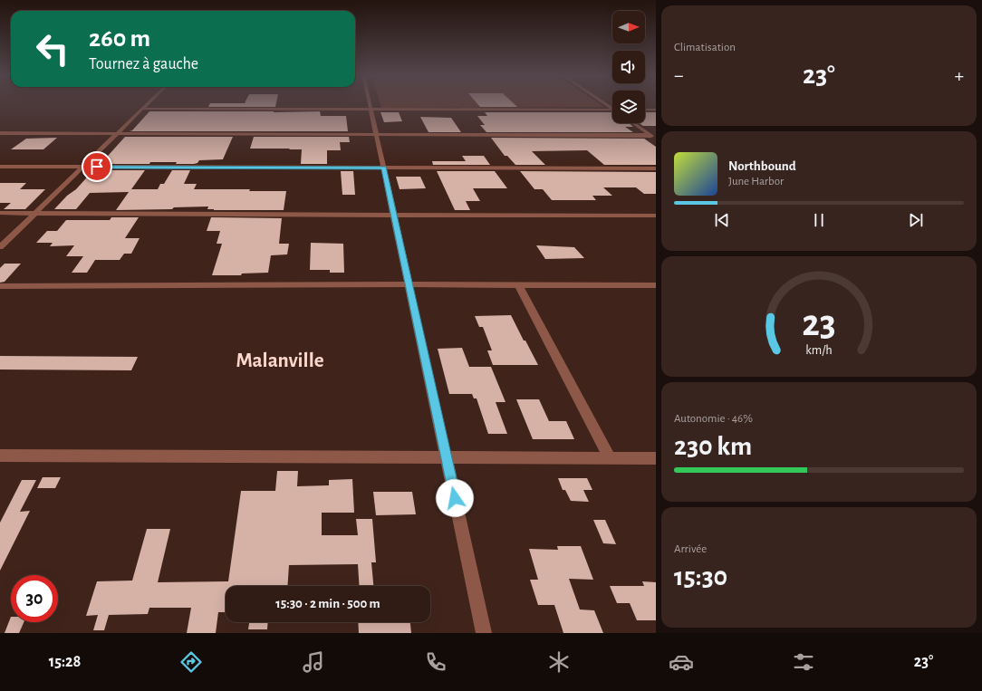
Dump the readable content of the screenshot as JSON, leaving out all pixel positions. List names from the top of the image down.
{
  "districts": ["Malanville"],
  "north": "right",
  "page": {
    "tile": [
      "Climatisation",
      ["Autonomie · 46%", "230 km"],
      ["Arrivée", "15:30"]
    ],
    "turn": ["260 m", "Tournez à gauche"],
    "heat": ["−", "23°", "+"],
    "song": ["Northbound", "June Harbor"],
    "limit": "30",
    "trip": "15:30 · 2 min · 500 m",
    "tabs": ["15:28", "23°"],
    "gauge": ["23", "km/h"]
  }
}
